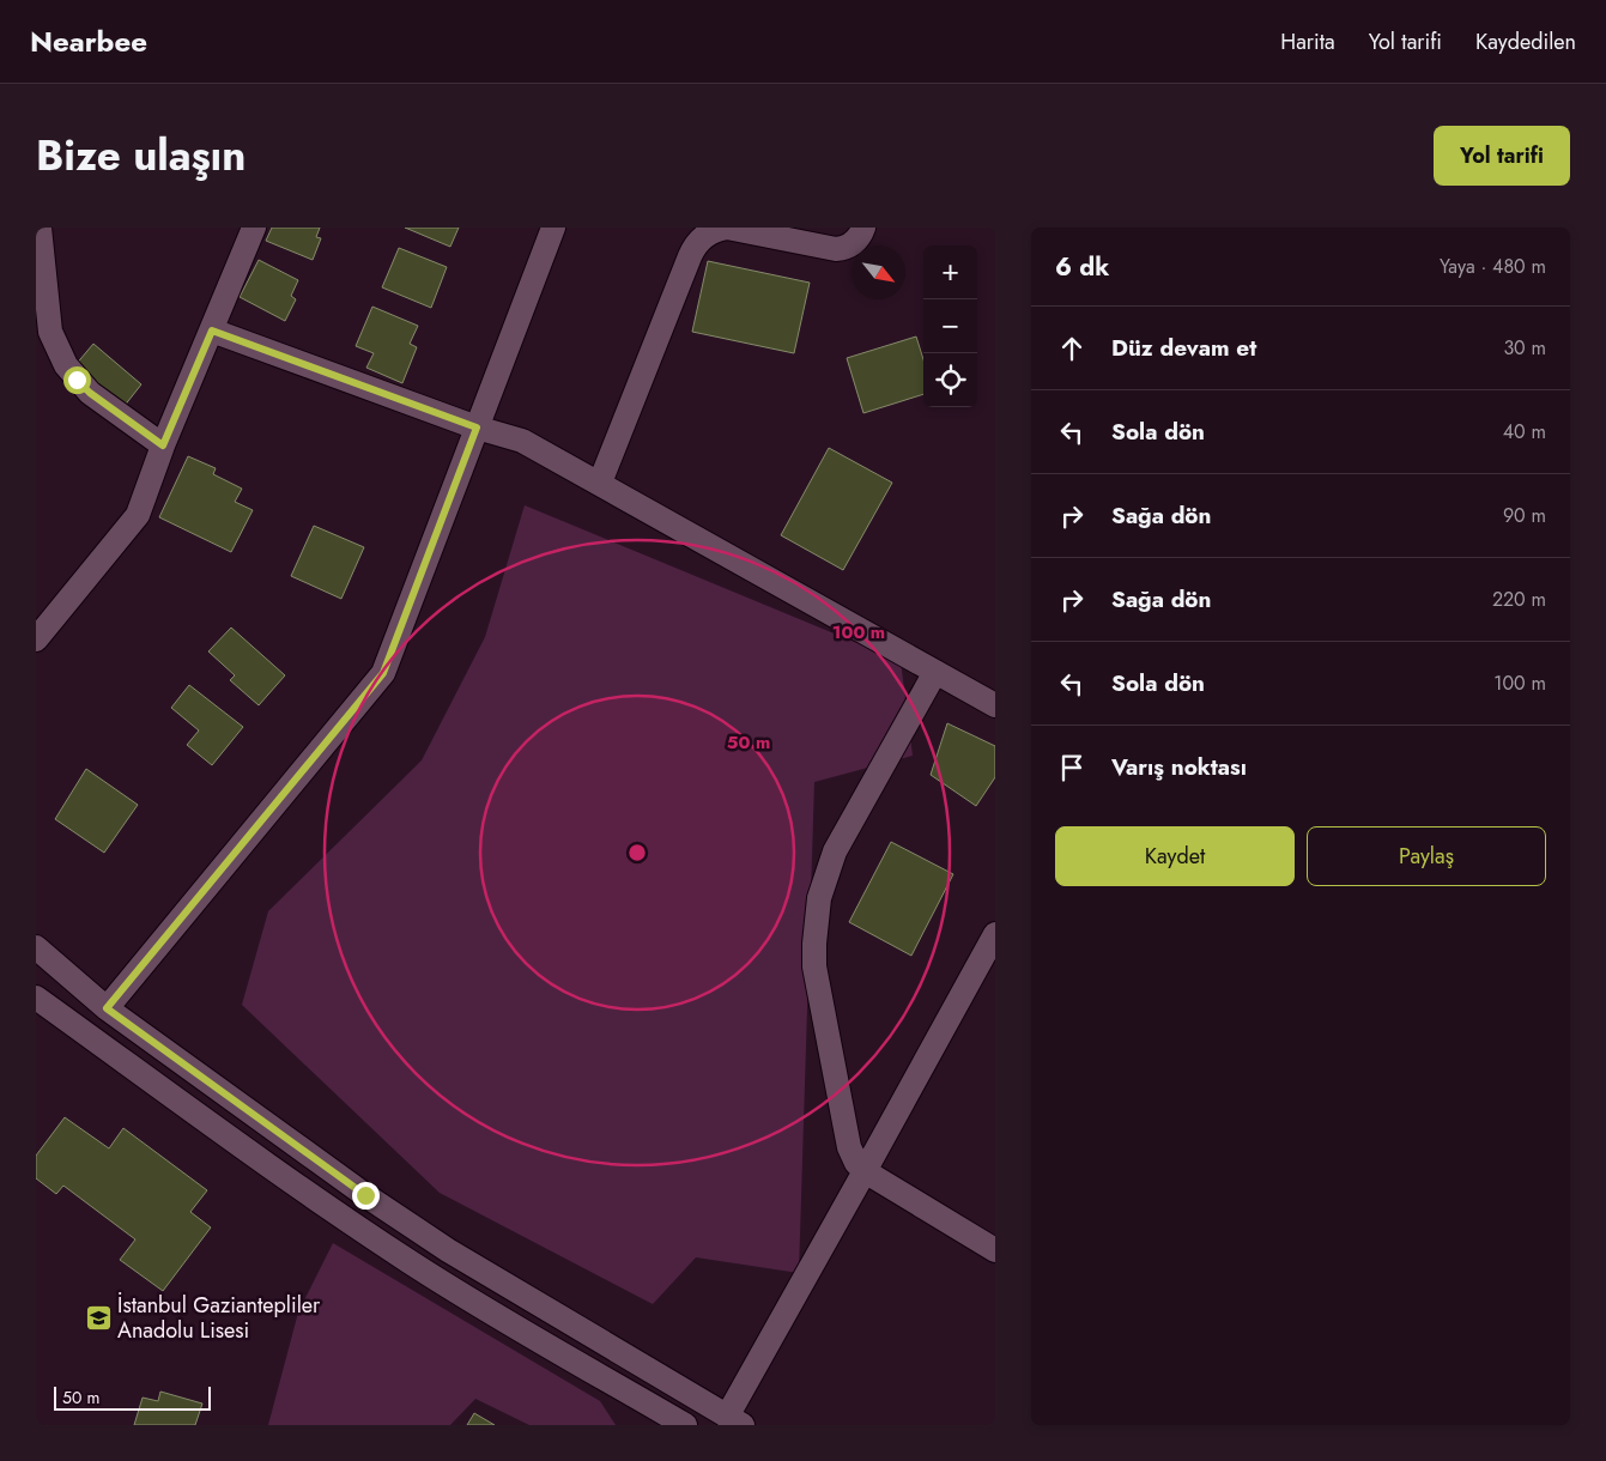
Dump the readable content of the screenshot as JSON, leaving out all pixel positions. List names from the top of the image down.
{
  "places": {
    "school or university": ["İstanbul Gaziantepliler Anadolu Lisesi"]
  },
  "scale_bar": "50 m",
  "north": "bottom right",
  "page": {
    "header": "Nearbee",
    "nav": ["Harita", "Yol tarifi", "Kaydedilen"],
    "title": "Bize ulaşın",
    "buttons": [
      "Yol tarifi",
      ["Kaydet", "Paylaş"]
    ],
    "heading": ["6 dk", "Yaya · 480 m"],
    "map_buttons": ["+", "−"],
    "list": [
      ["Düz devam et", "30 m"],
      ["Sola dön", "40 m"],
      ["Sağa dön", "90 m"],
      ["Sağa dön", "220 m"],
      ["Sola dön", "100 m"],
      "Varış noktası"
    ],
    "scale": "50 m"
  },
  "rings": ["100 m", "50 m"]
}
